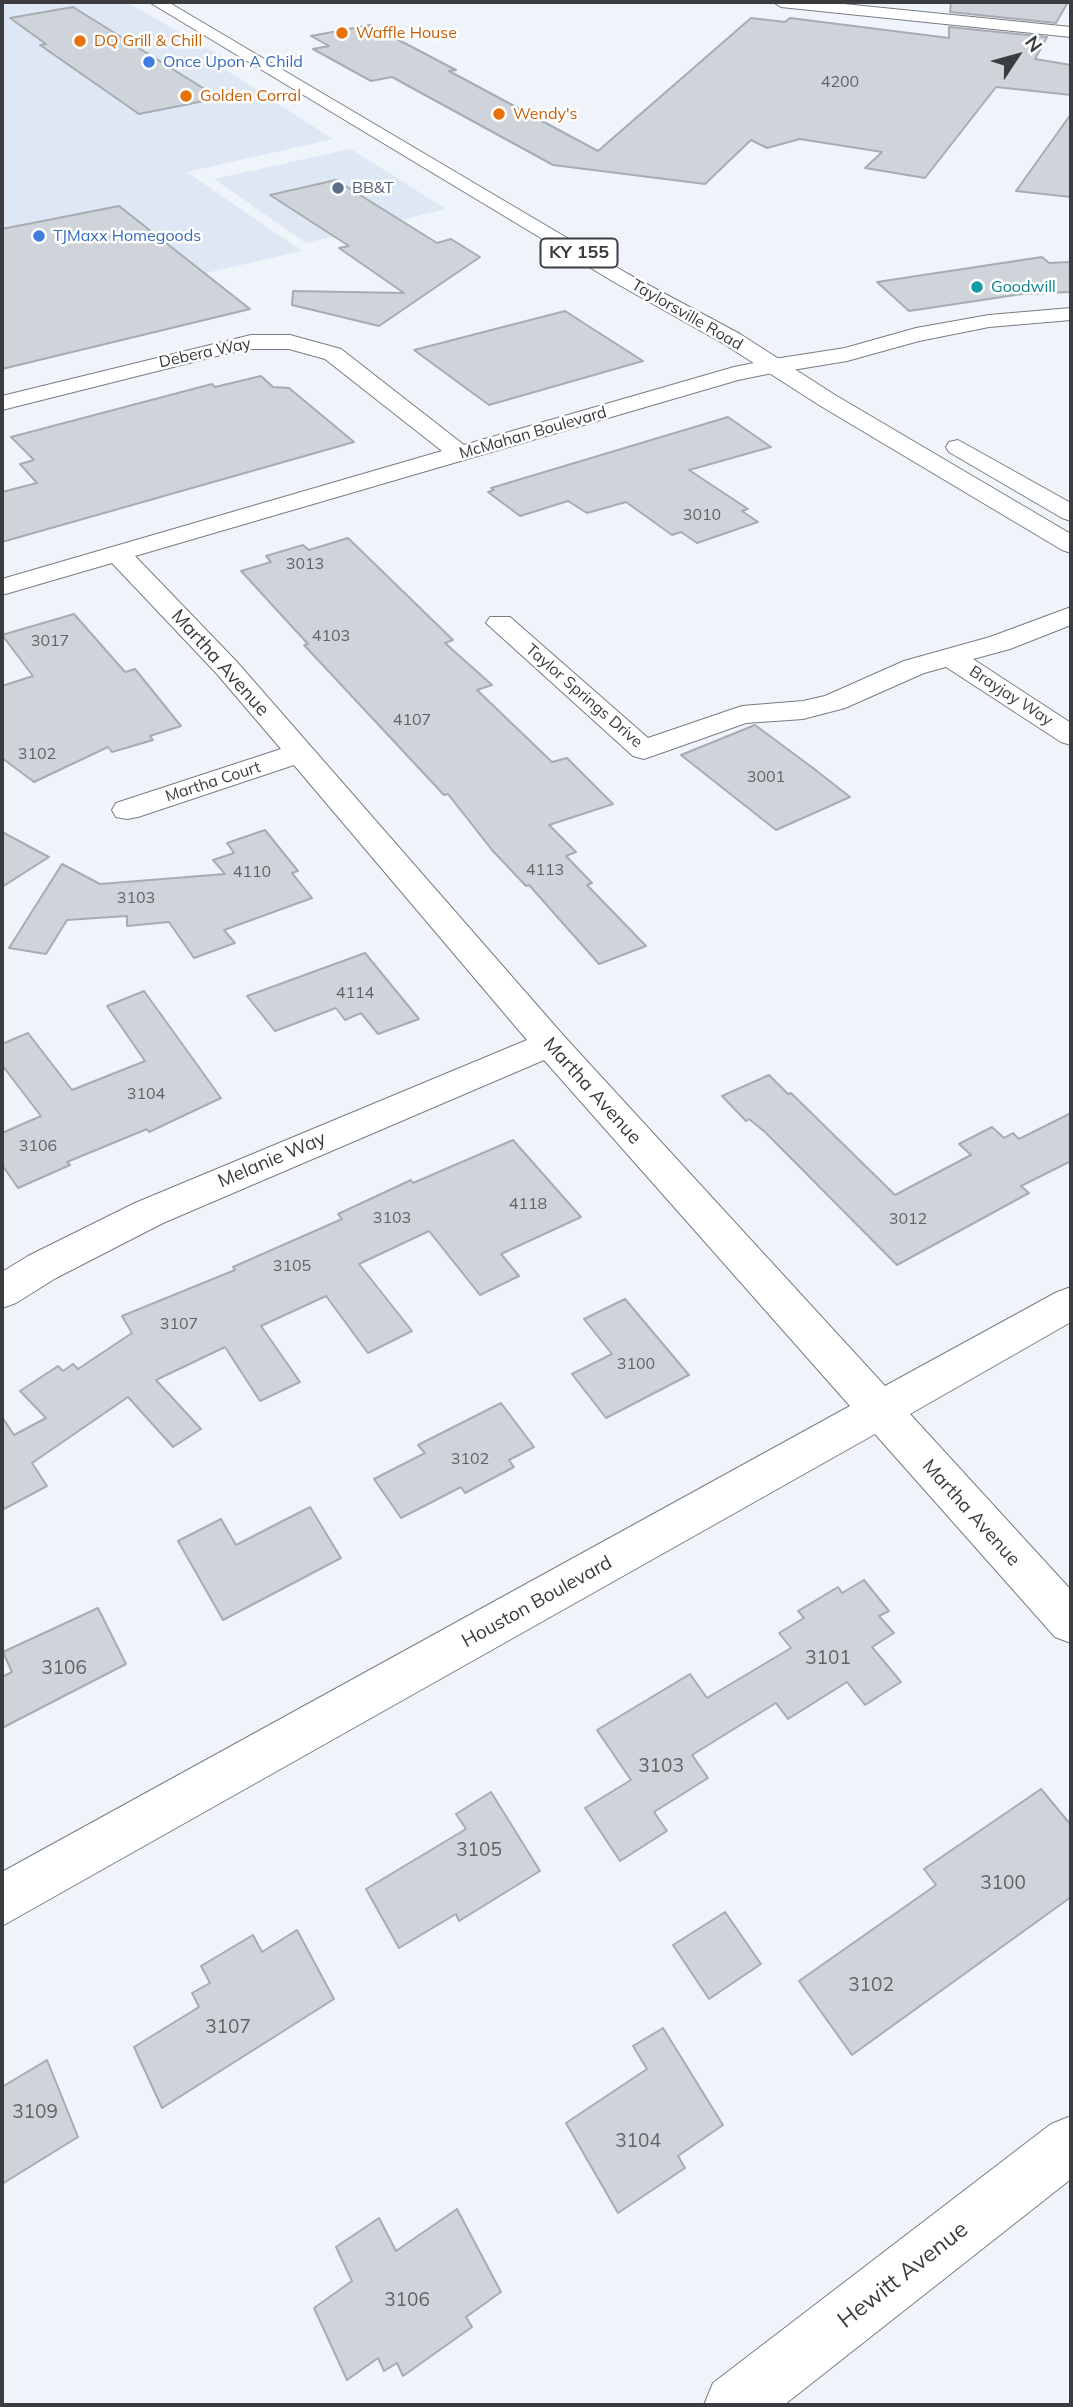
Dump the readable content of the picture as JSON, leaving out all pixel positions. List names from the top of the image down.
{
  "streets": {
    "street": [
      "KY 155",
      "Taylorsville Road",
      "Debera Way",
      "McMahan Boulevard",
      "Martha Avenue",
      "Taylor Springs Drive",
      "Brayjay Way",
      "Martha Court",
      "Melanie Way",
      "Houston Boulevard",
      "Hewitt Avenue"
    ]
  },
  "crossings": [
    ["Taylorsville Road", "McMahan Boulevard"],
    ["Debera Way", "McMahan Boulevard"],
    ["McMahan Boulevard", "Martha Avenue"],
    ["Martha Avenue", "Martha Court"],
    ["Martha Avenue", "Melanie Way"],
    ["Martha Avenue", "Houston Boulevard"],
    ["Taylor Springs Drive", "Brayjay Way"]
  ],
  "places": [
    "Waffle House",
    "DQ Grill & Chill",
    "Once Upon A Child",
    "Golden Corral",
    "Wendy's",
    "BB&T",
    "TJMaxx Homegoods",
    "Goodwill"
  ],
  "house_numbers": [
    "4200",
    "3010",
    "3013",
    "4103",
    "3017",
    "4107",
    "3102",
    "3001",
    "4113",
    "4110",
    "3103",
    "4114",
    "3104",
    "3106",
    "4118",
    "3103",
    "3012",
    "3105",
    "3107",
    "3100",
    "3102",
    "3101",
    "3106",
    "3103",
    "3105",
    "3100",
    "3102",
    "3107",
    "3109",
    "3104",
    "3106"
  ],
  "north": "top right"
}
